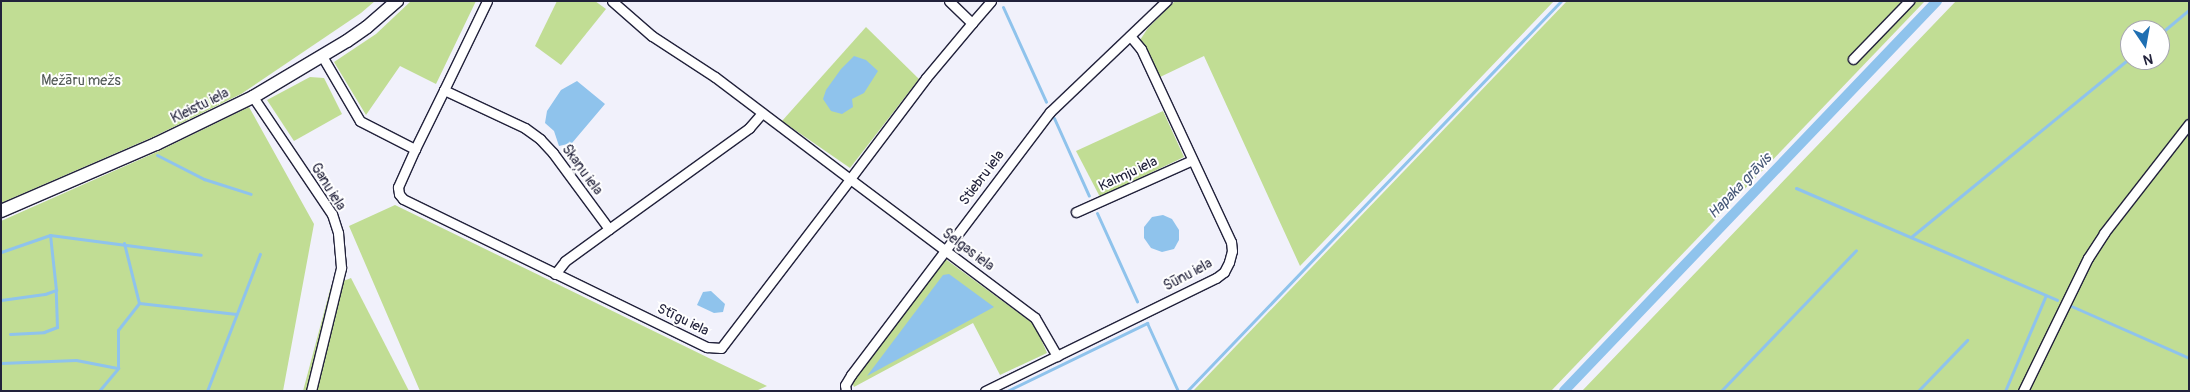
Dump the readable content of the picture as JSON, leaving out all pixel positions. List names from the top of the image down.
{
  "streets": {
    "street": [
      "Kleistu iela",
      "Skaņu iela",
      "Kalmju iela",
      "Stiebru iela",
      "Ganu iela",
      "Selgas iela",
      "Sūnu iela",
      "Stīgu iela"
    ]
  },
  "crossings": [
    ["Kleistu iela", "Ganu iela"],
    ["Skaņu iela", "Stīgu iela"],
    ["Kalmju iela", "Sūnu iela"],
    ["Stiebru iela", "Selgas iela"],
    ["Stiebru iela", "Sūnu iela"],
    ["Selgas iela", "Sūnu iela"],
    ["Selgas iela", "Stīgu iela"]
  ],
  "water": ["Hapaka grāvis"],
  "parks": ["Mežāru mežs"],
  "north": "bottom"
}
